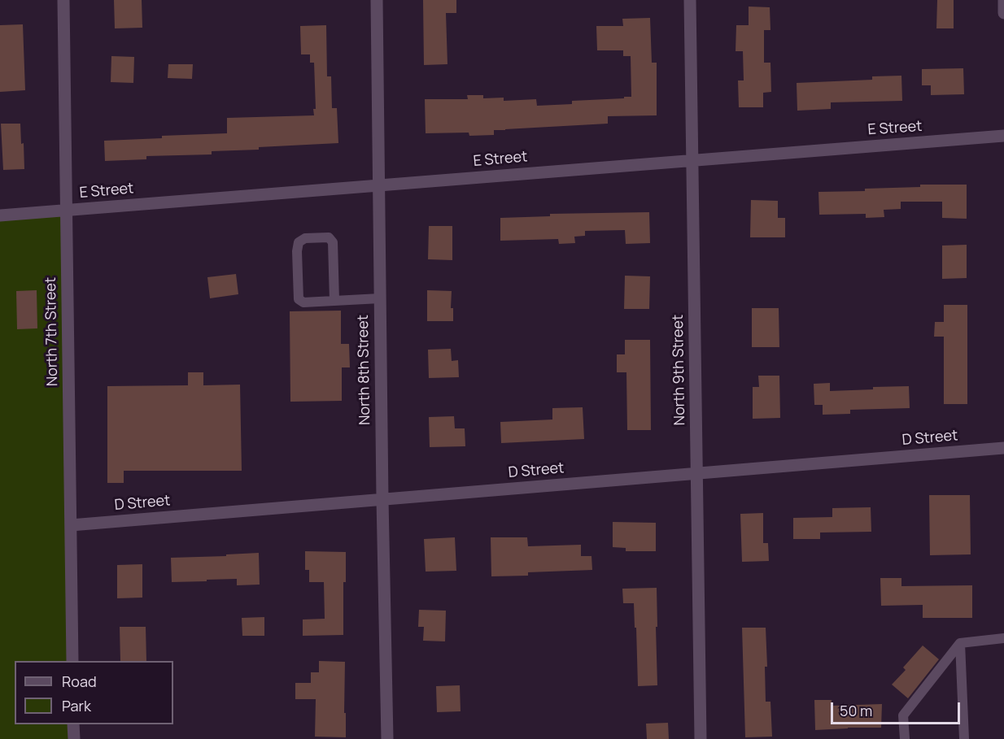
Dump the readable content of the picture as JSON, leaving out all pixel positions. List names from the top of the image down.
{
  "streets": {
    "street": [
      "E Street",
      "North 7th Street",
      "North 8th Street",
      "North 9th Street",
      "D Street"
    ]
  },
  "crossings": [
    ["E Street", "North 7th Street"],
    ["E Street", "North 8th Street"],
    ["E Street", "North 9th Street"],
    ["North 7th Street", "D Street"],
    ["North 8th Street", "D Street"],
    ["North 9th Street", "D Street"]
  ],
  "legend": ["Road", "Park"],
  "scale_bar": "50 m"
}
